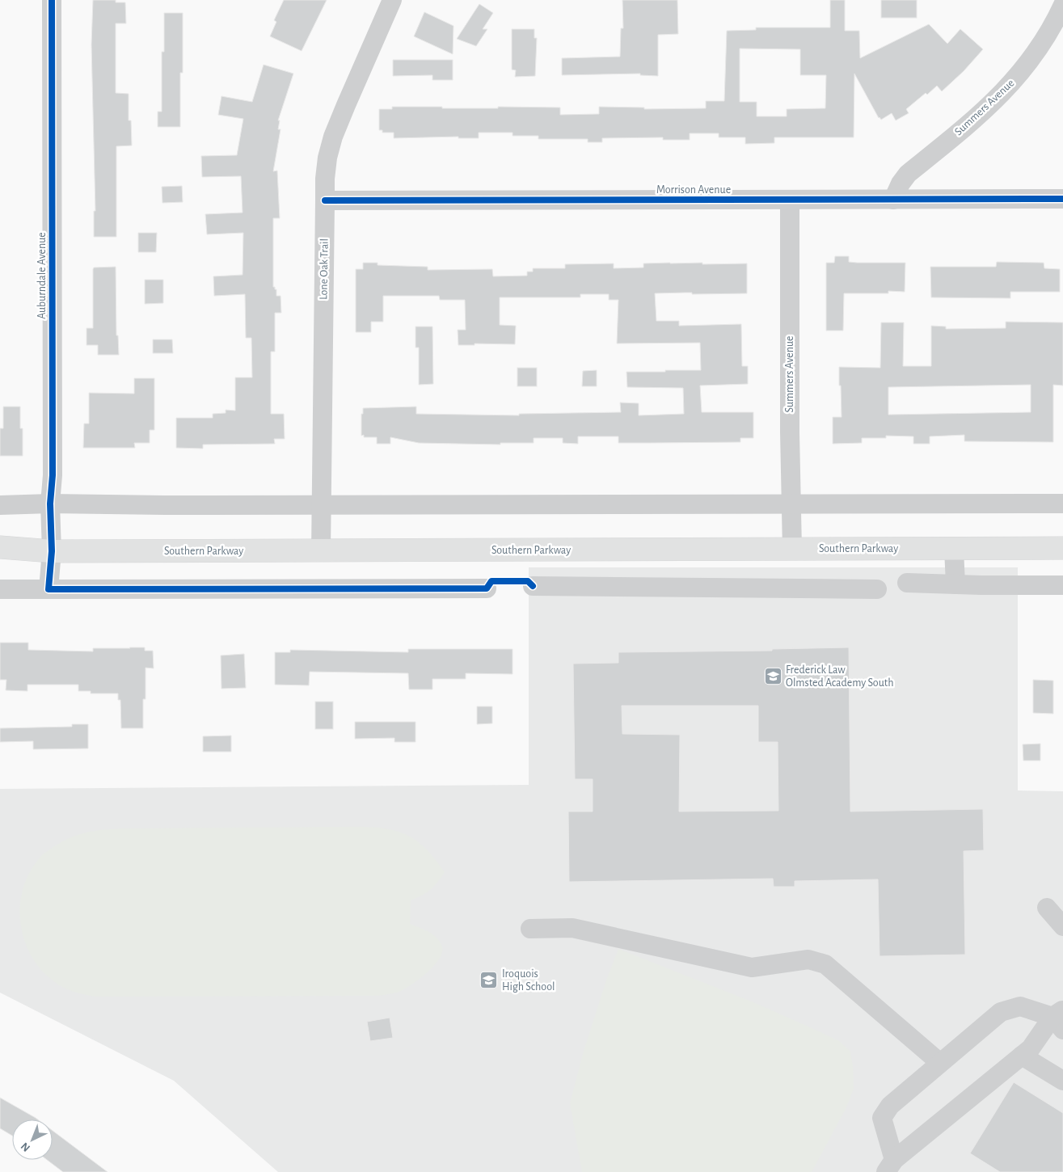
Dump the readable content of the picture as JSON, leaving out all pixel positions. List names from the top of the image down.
{
  "streets": {
    "main road": ["Southern Parkway"],
    "street": [
      "Summers Avenue",
      "Morrison Avenue",
      "Lone Oak Trail",
      "Auburndale Avenue"
    ]
  },
  "crossings": [
    ["Summers Avenue", "Morrison Avenue"],
    ["Summers Avenue", "Southern Parkway"],
    ["Morrison Avenue", "Lone Oak Trail"],
    ["Lone Oak Trail", "Southern Parkway"],
    ["Auburndale Avenue", "Southern Parkway"]
  ],
  "places": {
    "school or university": ["Frederick Law Olmsted Academy South", "Iroquois High School"]
  },
  "north": "bottom left"
}
